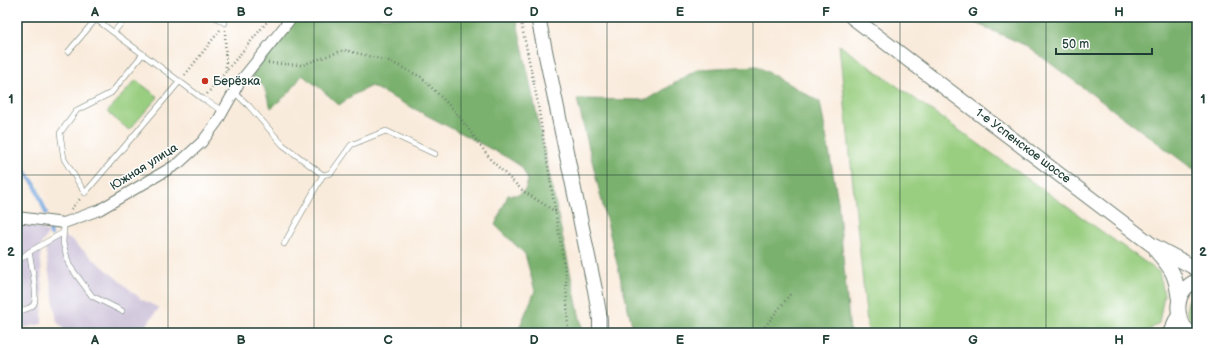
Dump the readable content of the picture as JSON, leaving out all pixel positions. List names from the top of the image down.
{
  "streets": {
    "main road": ["1-е Успенское шоссе"],
    "street": ["Южная улица"]
  },
  "places": ["Берёзка"],
  "scale_bar": "50 m",
  "grid": {
    "columns": [
      "A",
      "B",
      "C",
      "D",
      "E",
      "F",
      "G",
      "H"
    ],
    "rows": ["1", "2"]
  }
}
